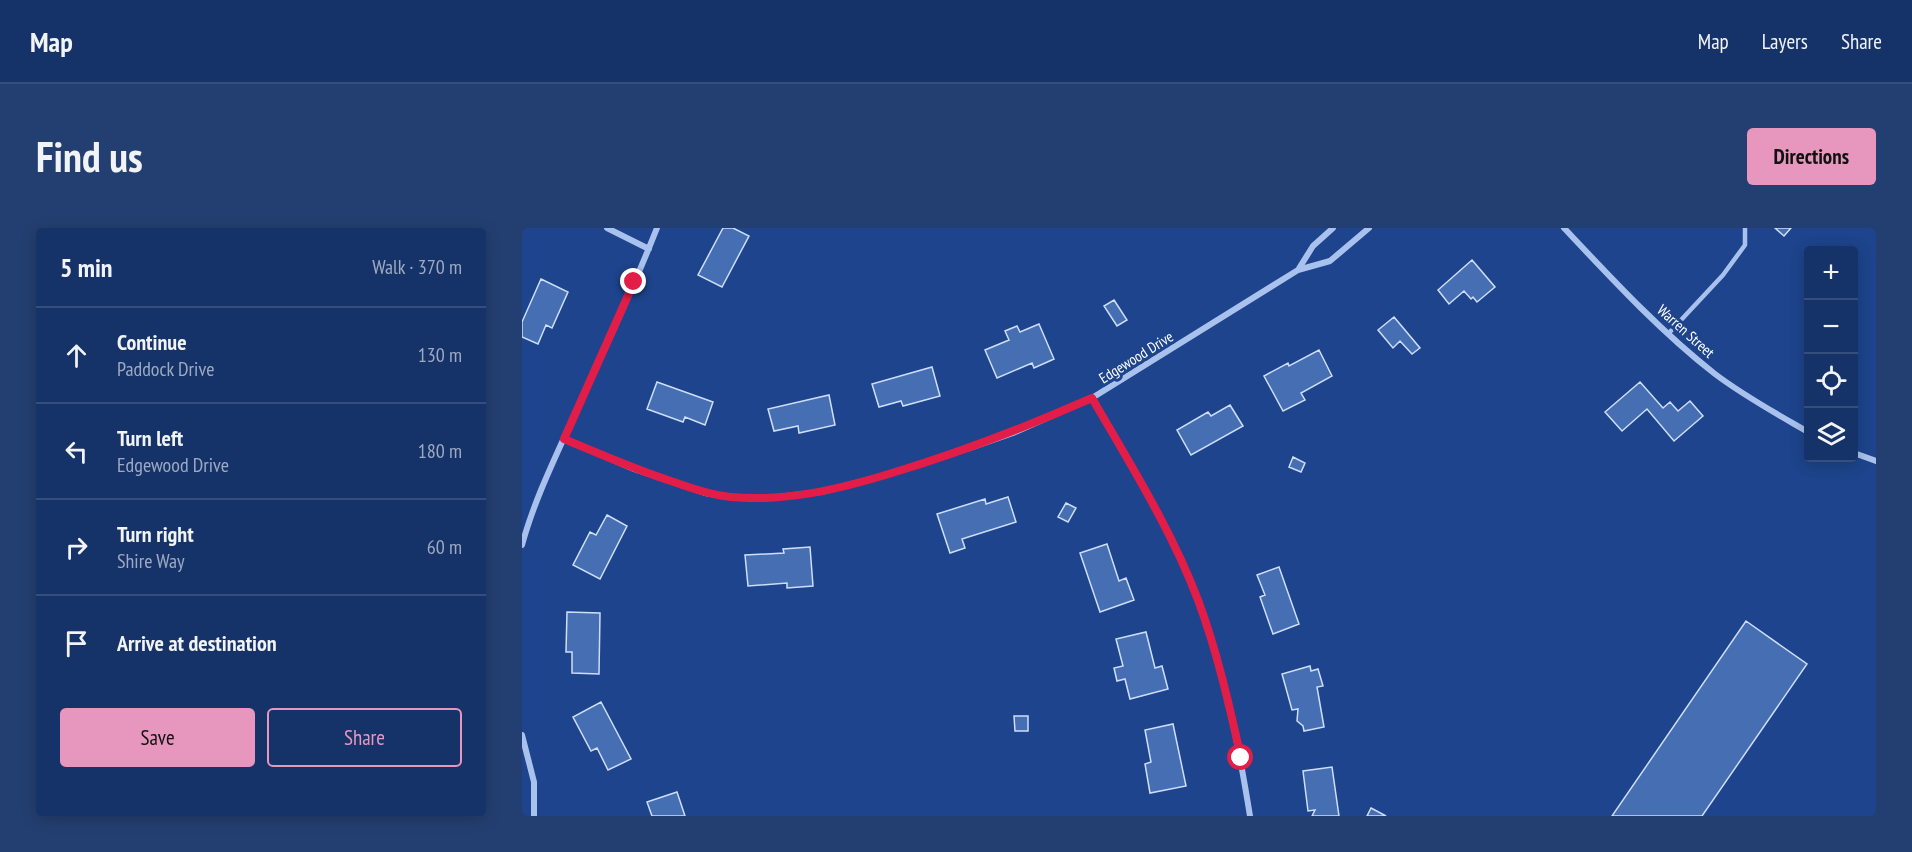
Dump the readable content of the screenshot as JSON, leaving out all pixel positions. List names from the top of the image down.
{
  "streets": {
    "street": ["Warren Street", "Edgewood Drive"]
  },
  "page": {
    "header": "Map",
    "nav": ["Map", "Layers", "Share"],
    "buttons": [
      "Directions",
      ["Save", "Share"]
    ],
    "title": "Find us",
    "heading": ["5 min", "Walk · 370 m"],
    "map_buttons": ["+", "−"],
    "list": [
      ["Continue", "Paddock Drive", "130 m"],
      ["Turn left", "Edgewood Drive", "180 m"],
      ["Turn right", "Shire Way", "60 m"],
      "Arrive at destination"
    ]
  }
}
